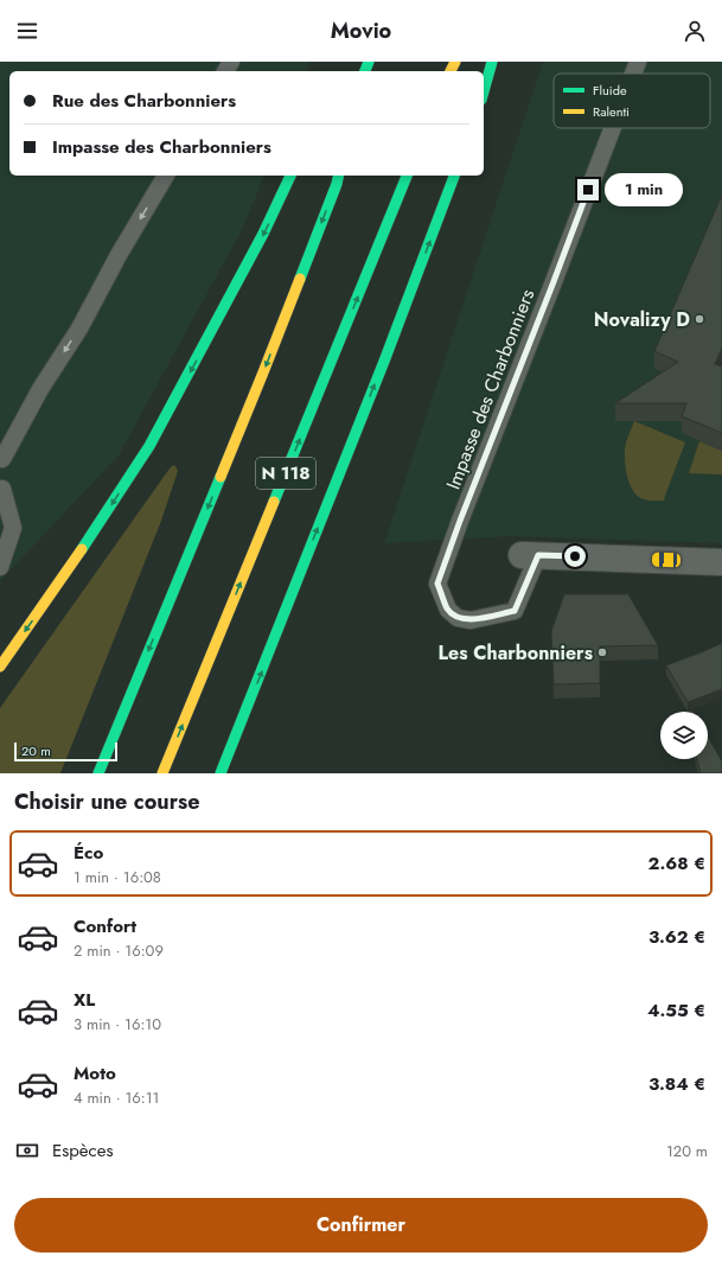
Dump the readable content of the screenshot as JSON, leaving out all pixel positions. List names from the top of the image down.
{
  "streets": {
    "highway": ["N 118"],
    "lane": ["Impasse des Charbonniers"]
  },
  "places": ["Novalizy D", "Les Charbonniers"],
  "legend": ["Fluide", "Ralenti"],
  "scale_bar": "20 m",
  "page": {
    "header": "Movio",
    "banner": ["Rue des Charbonniers", "Impasse des Charbonniers"],
    "bubble": "1 min",
    "scale": "20 m",
    "heading": "Choisir une course",
    "list": [
      {
        "name": "Éco",
        "note": "1 min · 16:08",
        "value": "2.68 €"
      },
      {
        "name": "Confort",
        "note": "2 min · 16:09",
        "value": "3.62 €"
      },
      {
        "name": "XL",
        "note": "3 min · 16:10",
        "value": "4.55 €"
      },
      {
        "name": "Moto",
        "note": "4 min · 16:11",
        "value": "3.84 €"
      }
    ],
    "pay": ["Espèces", "120 m"],
    "buttons": "Confirmer"
  }
}
